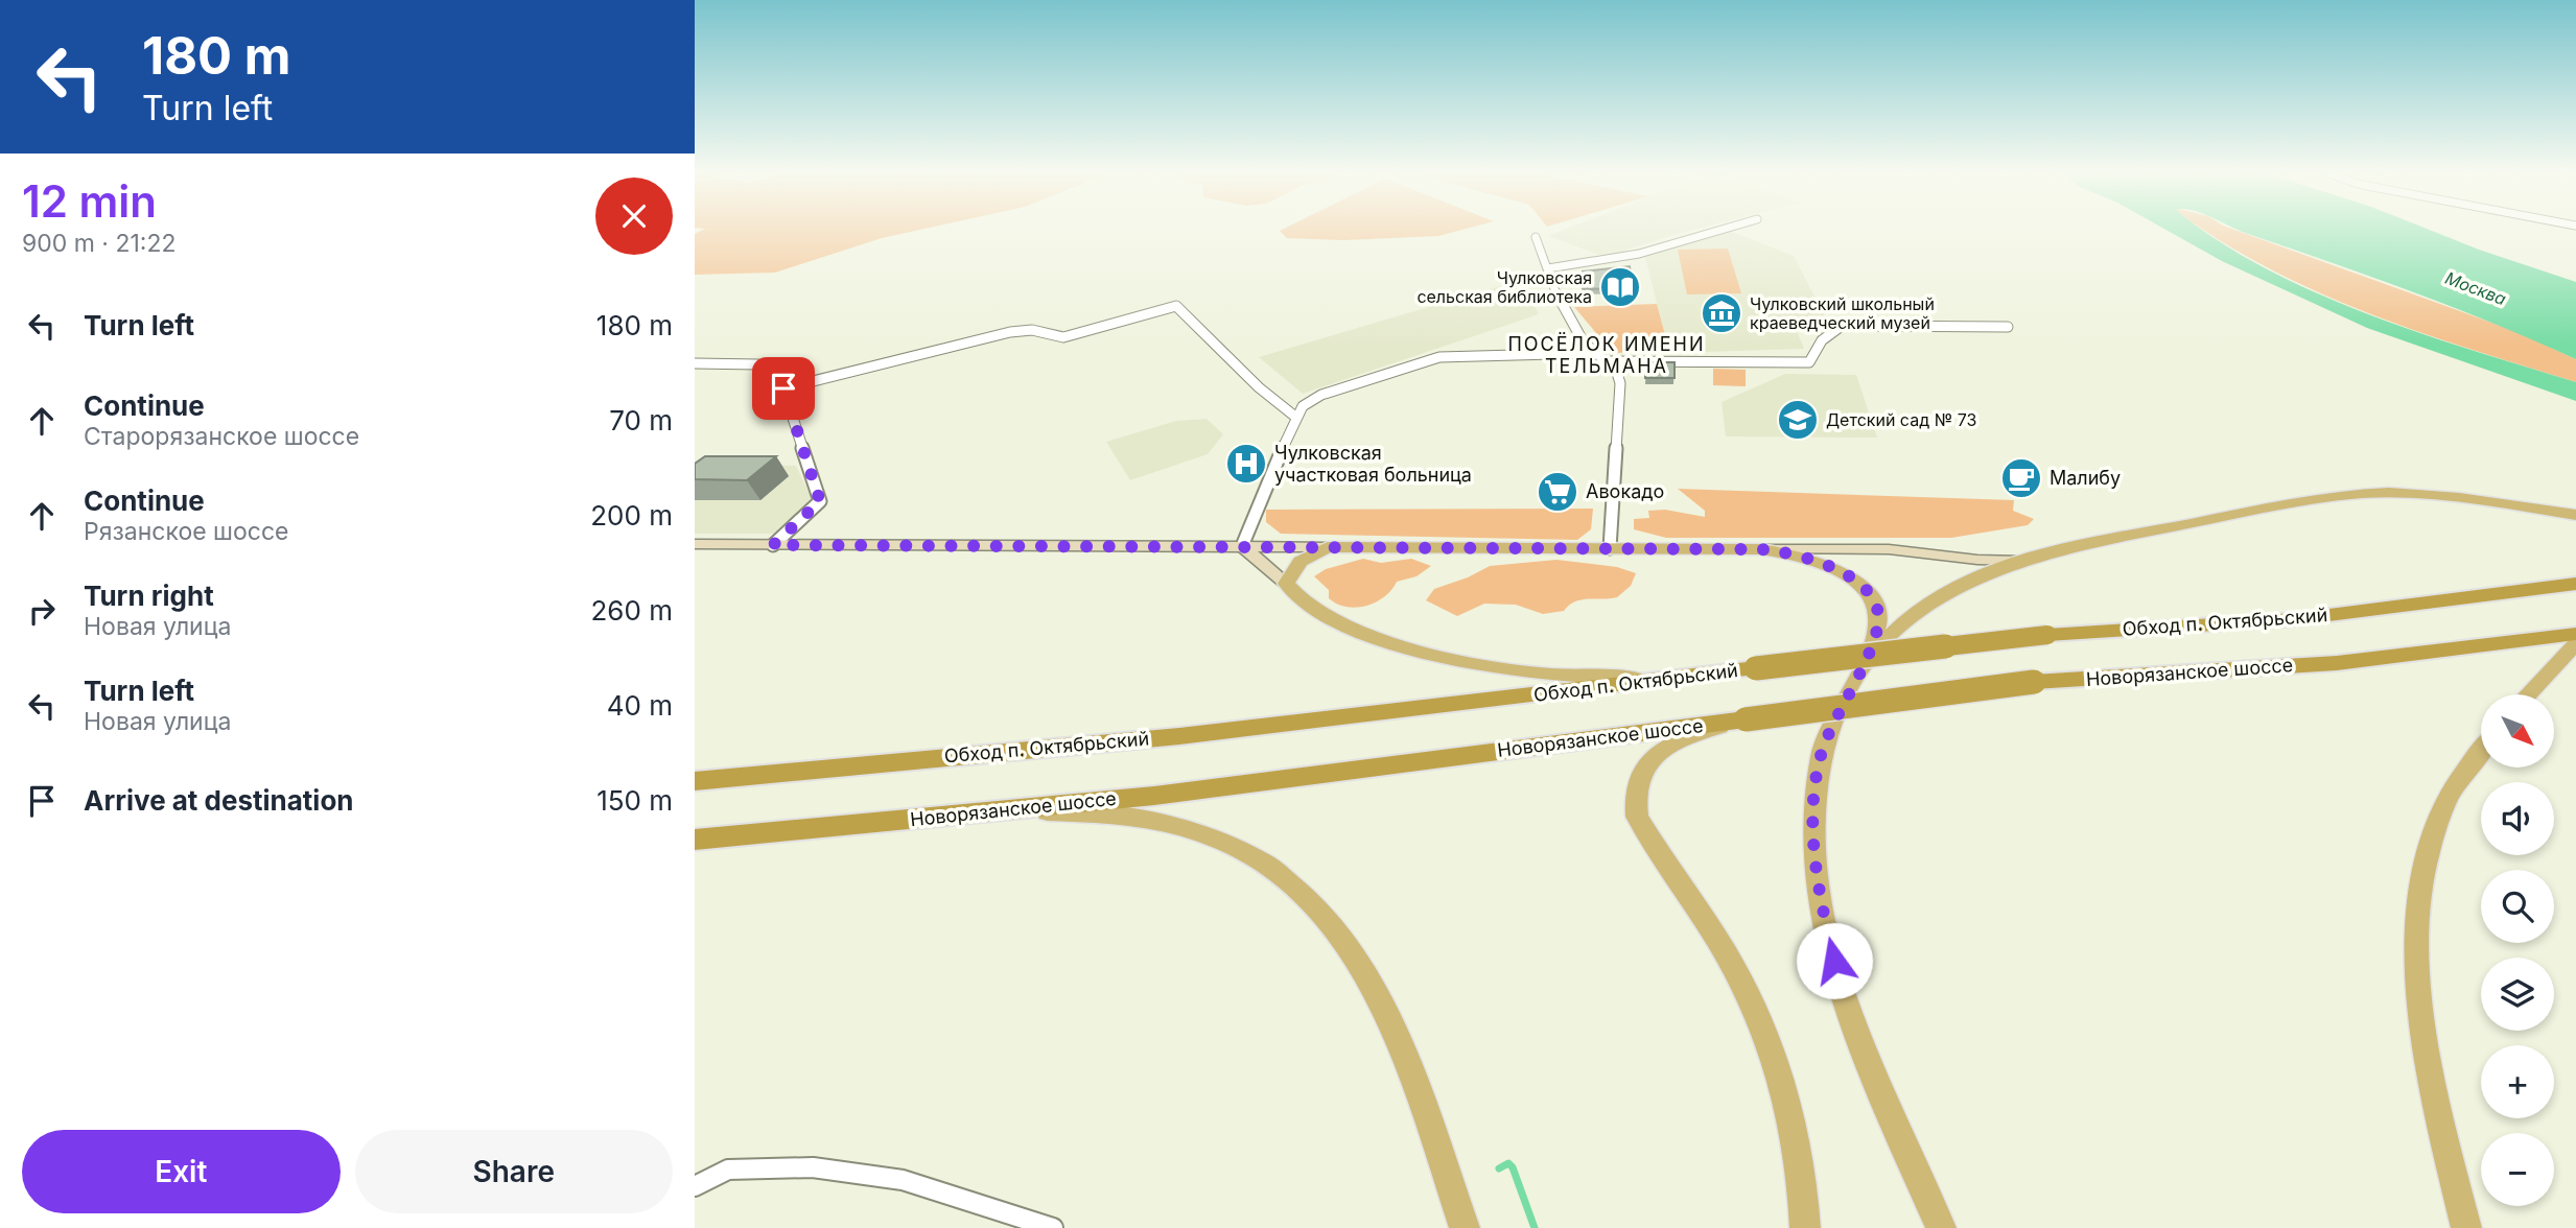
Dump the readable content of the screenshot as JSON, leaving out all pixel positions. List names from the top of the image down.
{
  "streets": {
    "highway": ["Обход п. Октябрьский", "Новорязанское шоссе"]
  },
  "districts": ["ПОСЁЛОК ИМЕНИ ТЕЛЬМАНА"],
  "water": ["Москва"],
  "places": {
    "library": ["Чулковская сельская библиотека"],
    "museum": ["Чулковский школьный краеведческий музей"],
    "school or university": ["Детский сад № 73"],
    "hospital": ["Чулковская участковая больница"],
    "cafe": ["Малибу"],
    "supermarket": ["Авокадо"]
  },
  "north": "bottom right",
  "page": {
    "turn": ["180 m", "Turn left"],
    "heading": ["12 min", "900 m · 21:22"],
    "list": [
      {
        "name": "Turn left",
        "value": "180 m"
      },
      {
        "name": "Continue",
        "note": "Старорязанское шоссе",
        "value": "70 m"
      },
      {
        "name": "Continue",
        "note": "Рязанское шоссе",
        "value": "200 m"
      },
      {
        "name": "Turn right",
        "note": "Новая улица",
        "value": "260 m"
      },
      {
        "name": "Turn left",
        "note": "Новая улица",
        "value": "40 m"
      },
      {
        "name": "Arrive at destination",
        "value": "150 m"
      }
    ],
    "map_buttons": ["+", "−"],
    "buttons": ["Exit", "Share"]
  }
}
